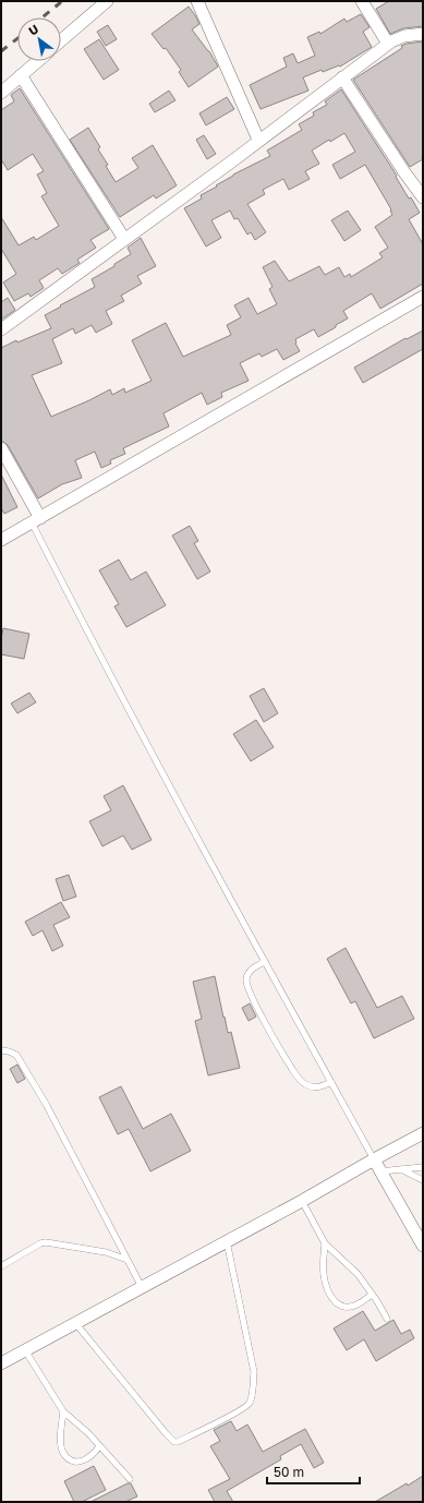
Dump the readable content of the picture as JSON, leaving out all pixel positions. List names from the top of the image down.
{
  "scale_bar": "50 m",
  "north": "top left"
}
